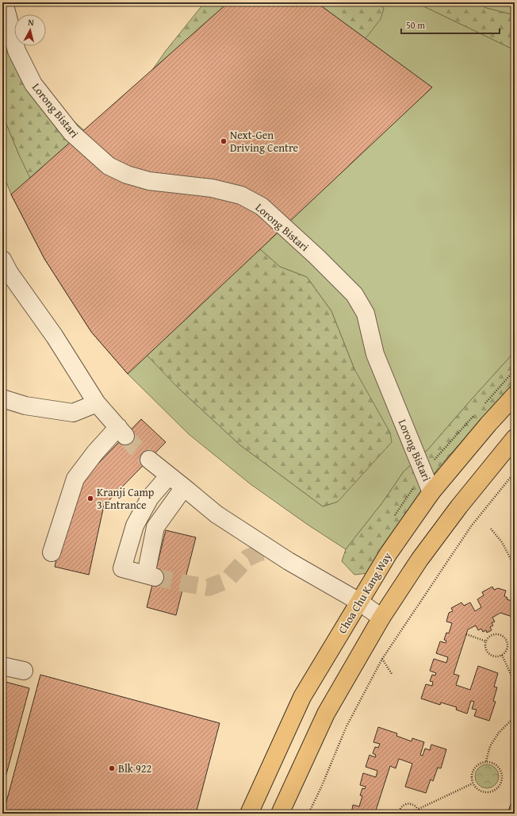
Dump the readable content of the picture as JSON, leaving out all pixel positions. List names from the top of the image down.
{
  "streets": {
    "main road": ["Choa Chu Kang Way"],
    "street": ["Lorong Bistari"]
  },
  "crossings": [
    ["Lorong Bistari", "Choa Chu Kang Way"]
  ],
  "places": ["Next-Gen Driving Centre", "Kranji Camp 3 Entrance", "Blk 922"],
  "scale_bar": "50 m",
  "north": "top"
}
